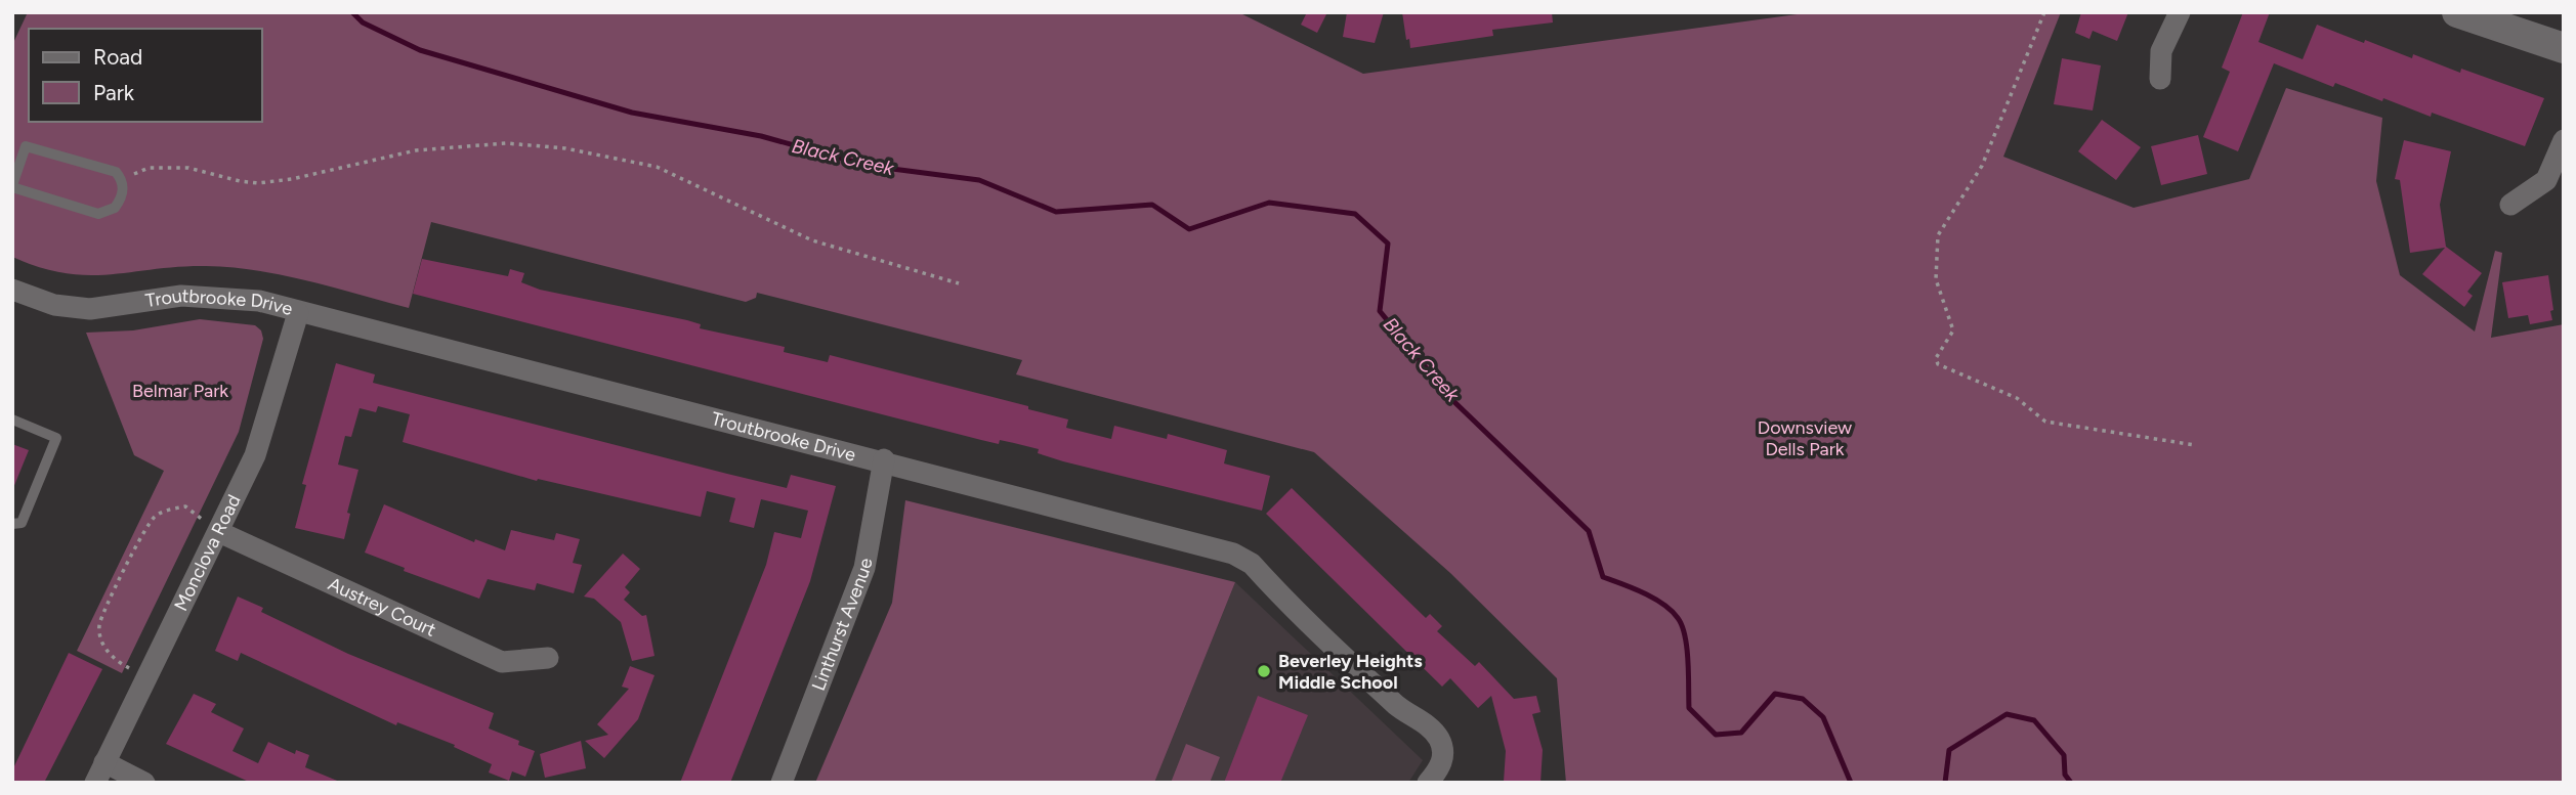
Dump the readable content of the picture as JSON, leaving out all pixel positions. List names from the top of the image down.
{
  "streets": {
    "street": [
      "Troutbrooke Drive",
      "Monclova Road",
      "Austrey Court",
      "Linthurst Avenue"
    ]
  },
  "crossings": [
    ["Troutbrooke Drive", "Monclova Road"],
    ["Troutbrooke Drive", "Linthurst Avenue"],
    ["Monclova Road", "Austrey Court"]
  ],
  "water": ["Black Creek"],
  "parks": ["Belmar Park", "Downsview Dells Park"],
  "places": ["Beverley Heights Middle School"],
  "legend": ["Road", "Park"]
}
